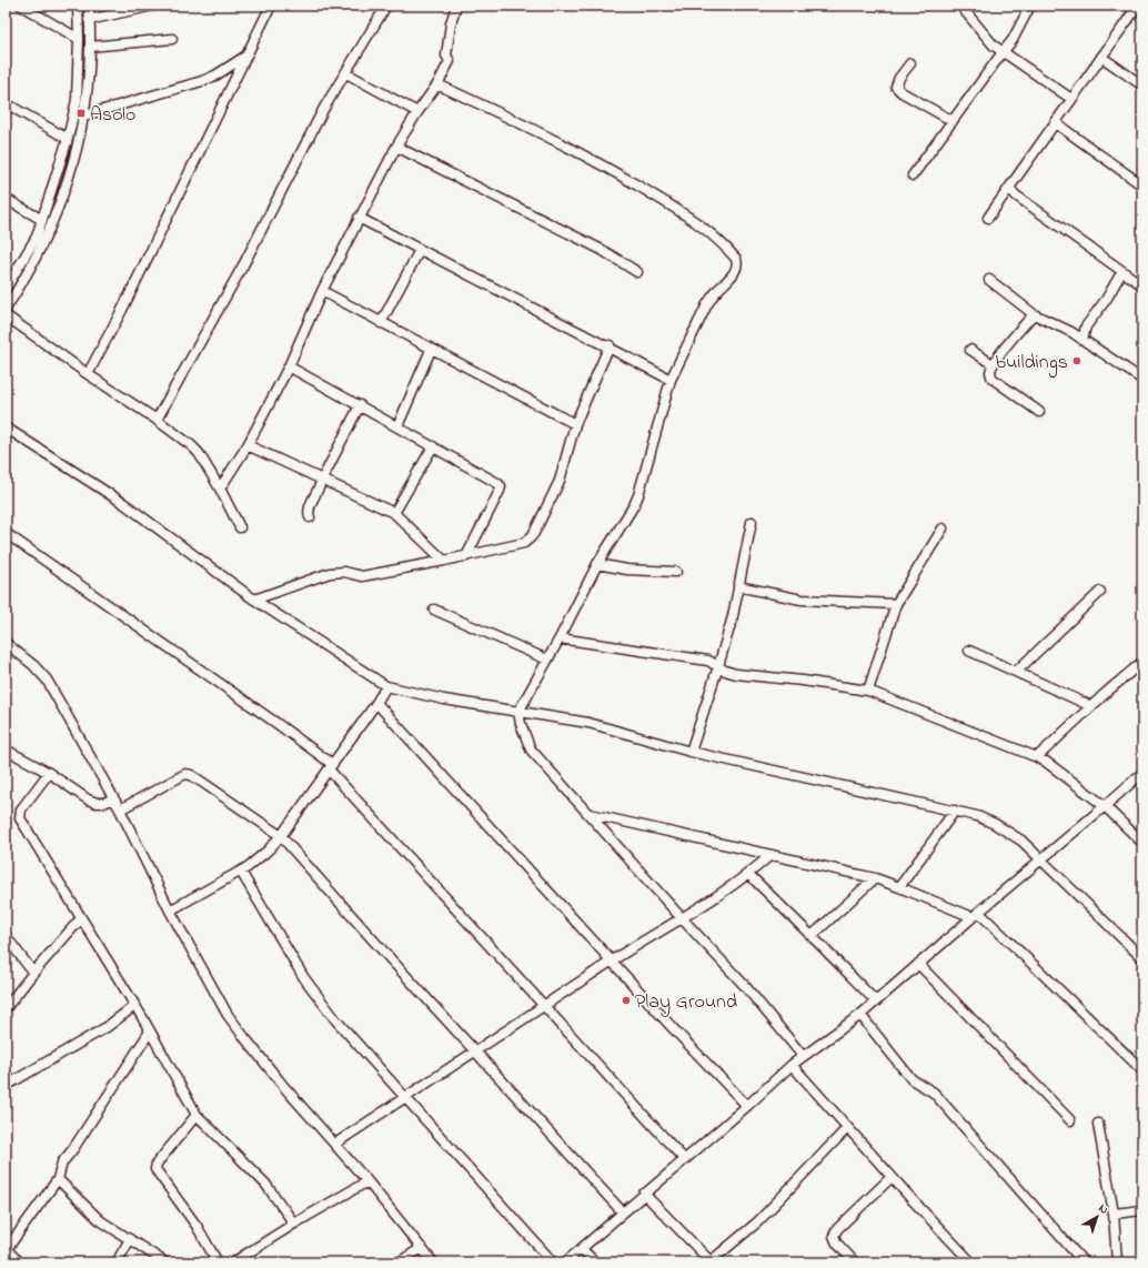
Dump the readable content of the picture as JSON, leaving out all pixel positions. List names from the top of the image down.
{
  "places": {
    "transit": ["Asolo"],
    "other": ["buildings", "Play Ground"]
  },
  "north": "top right"
}
